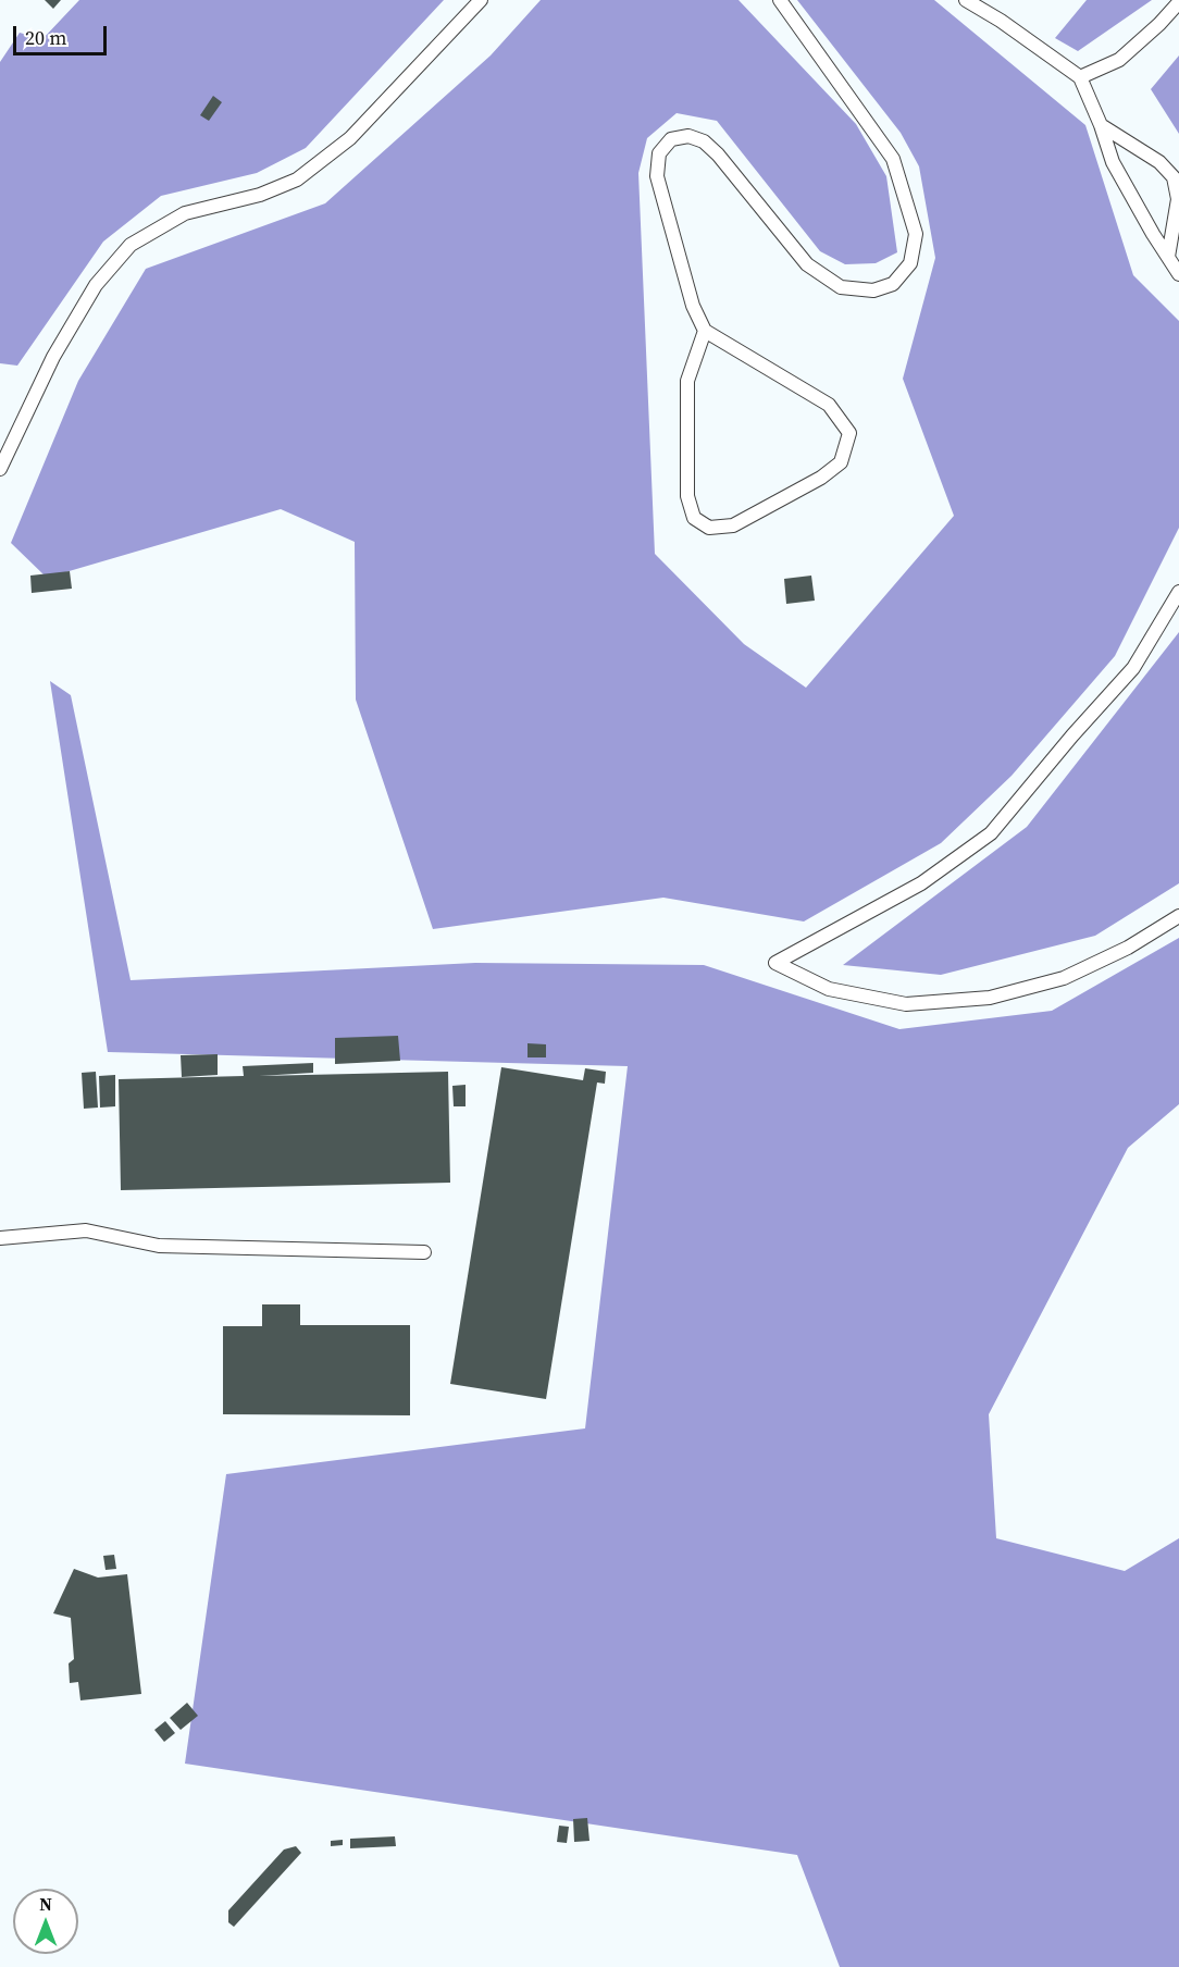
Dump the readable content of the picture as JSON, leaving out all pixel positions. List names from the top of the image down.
{
  "scale_bar": "20 m",
  "north": "top"
}
